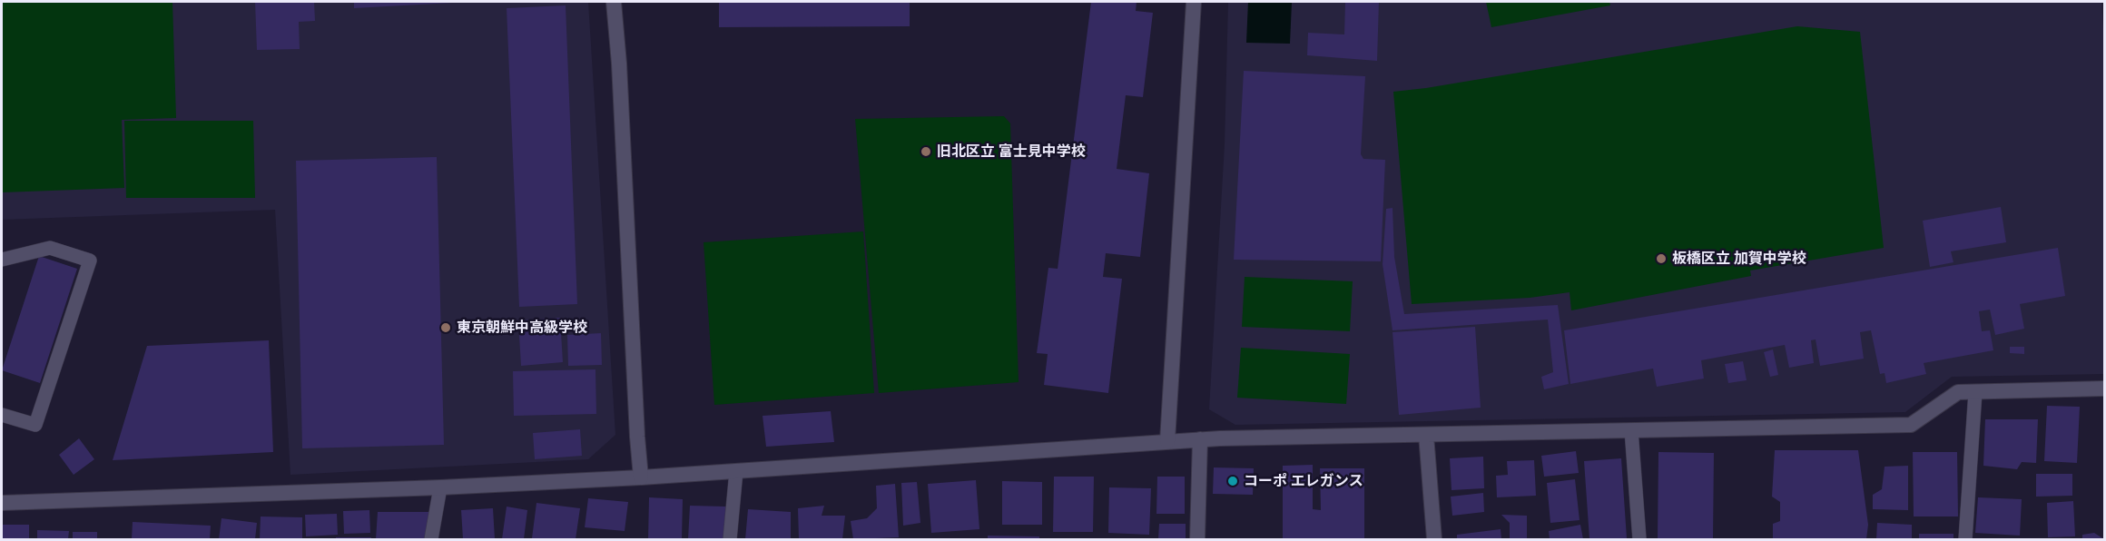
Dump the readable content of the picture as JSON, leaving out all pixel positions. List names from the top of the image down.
{
  "places": [
    "旧北区立 富士見中学校",
    "板橋区立 加賀中学校",
    "東京朝鮮中高級学校",
    "コーポ エレガンス"
  ]
}
